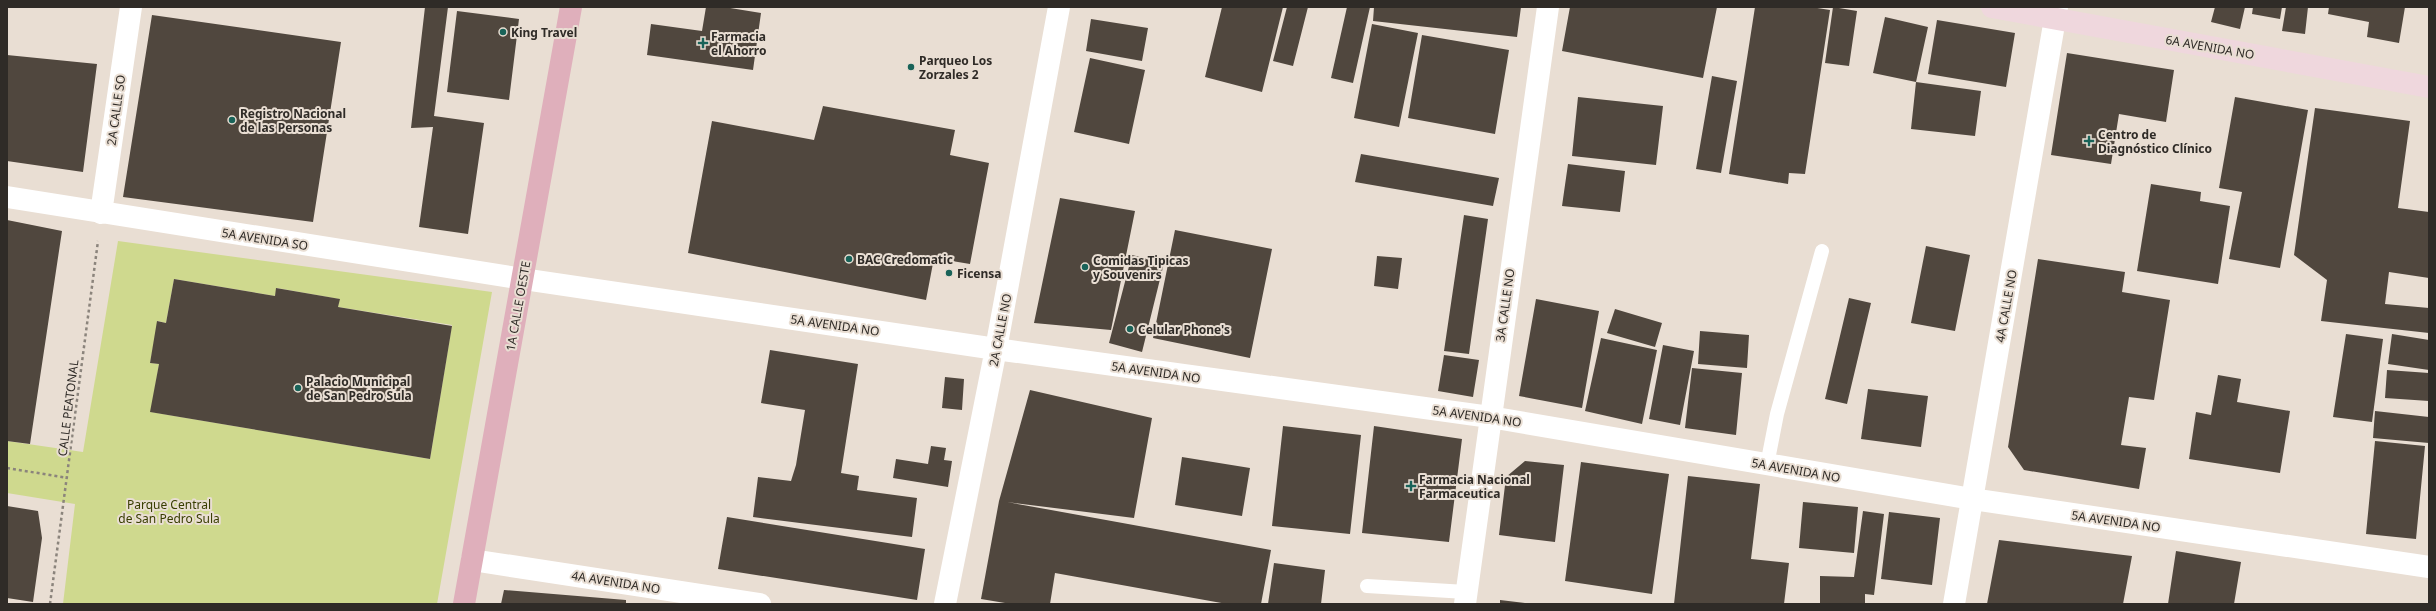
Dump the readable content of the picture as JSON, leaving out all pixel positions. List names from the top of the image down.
{
  "streets": {
    "main road": ["1A CALLE OESTE"],
    "street": [
      "6A AVENIDA NO",
      "2A CALLE SO",
      "5A AVENIDA SO",
      "3A CALLE NO",
      "4A CALLE NO",
      "5A AVENIDA NO",
      "2A CALLE NO",
      "4A AVENIDA NO"
    ],
    "path": ["CALLE PEATONAL"]
  },
  "crossings": [
    ["6A AVENIDA NO", "4A CALLE NO"],
    ["2A CALLE SO", "5A AVENIDA SO"],
    ["2A CALLE SO", "CALLE PEATONAL"],
    ["5A AVENIDA SO", "1A CALLE OESTE"],
    ["5A AVENIDA SO", "5A AVENIDA NO"],
    ["5A AVENIDA SO", "CALLE PEATONAL"],
    ["3A CALLE NO", "5A AVENIDA NO"],
    ["1A CALLE OESTE", "5A AVENIDA NO"],
    ["1A CALLE OESTE", "4A AVENIDA NO"],
    ["4A CALLE NO", "5A AVENIDA NO"],
    ["5A AVENIDA NO", "2A CALLE NO"]
  ],
  "parks": ["Parque Central de San Pedro Sula"],
  "places": {
    "other": [
      "King Travel",
      "Parqueo Los Zorzales 2",
      "Registro Nacional de las Personas",
      "BAC Credomatic",
      "Comidas Tipicas y Souvenirs",
      "Ficensa",
      "Celular Phone's",
      "Palacio Municipal de San Pedro Sula"
    ],
    "health": ["Farmacia el Ahorro", "Centro de Diagnóstico Clínico", "Farmacia Nacional Farmaceutica"]
  }
}
